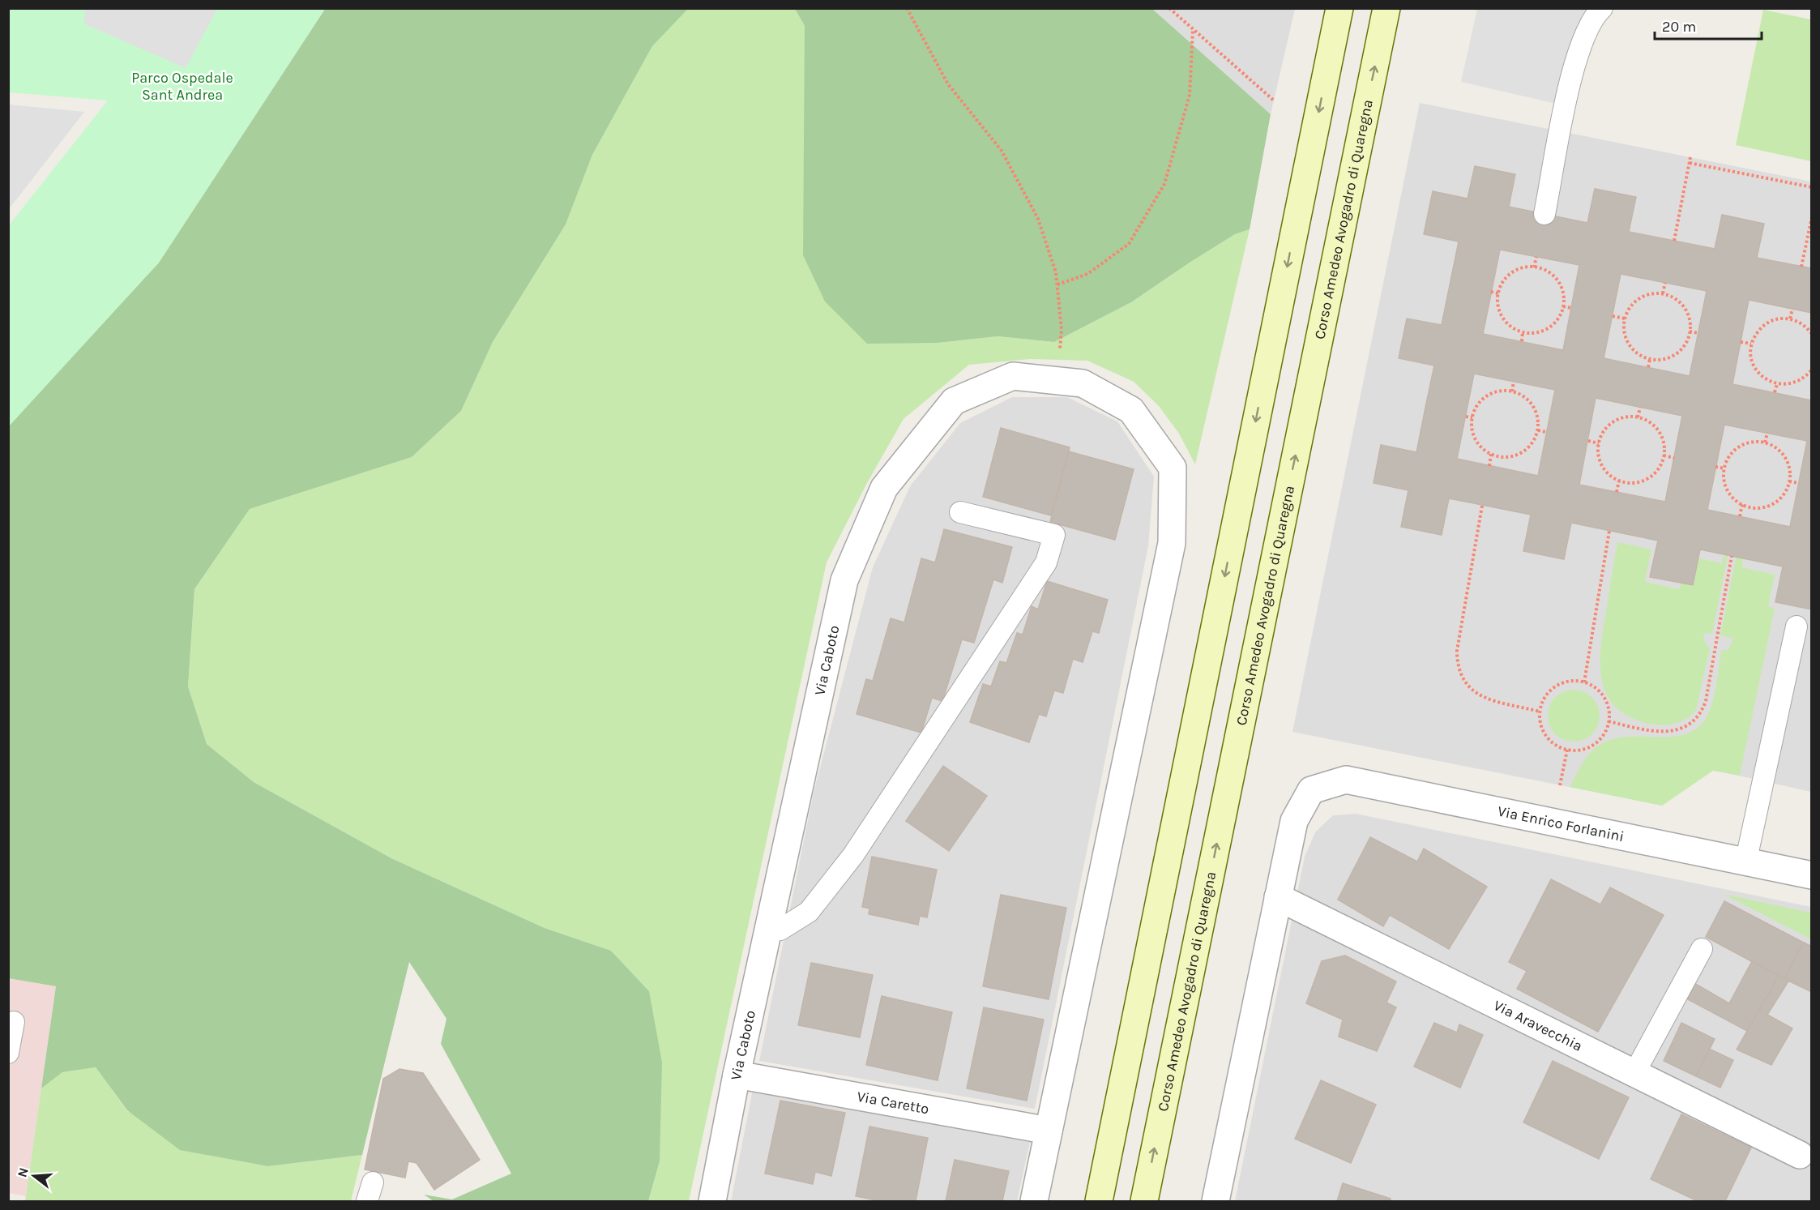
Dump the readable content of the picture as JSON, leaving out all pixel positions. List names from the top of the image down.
{
  "streets": {
    "main road": ["Corso Amedeo Avogadro di Quaregna"],
    "street": [
      "Via Caboto",
      "Via Enrico Forlanini",
      "Via Aravecchia",
      "Via Caretto"
    ]
  },
  "crossings": [
    ["Via Caboto", "Via Caretto"],
    ["Via Enrico Forlanini", "Via Aravecchia"]
  ],
  "parks": ["Parco Ospedale Sant Andrea"],
  "scale_bar": "20 m",
  "north": "left"
}
